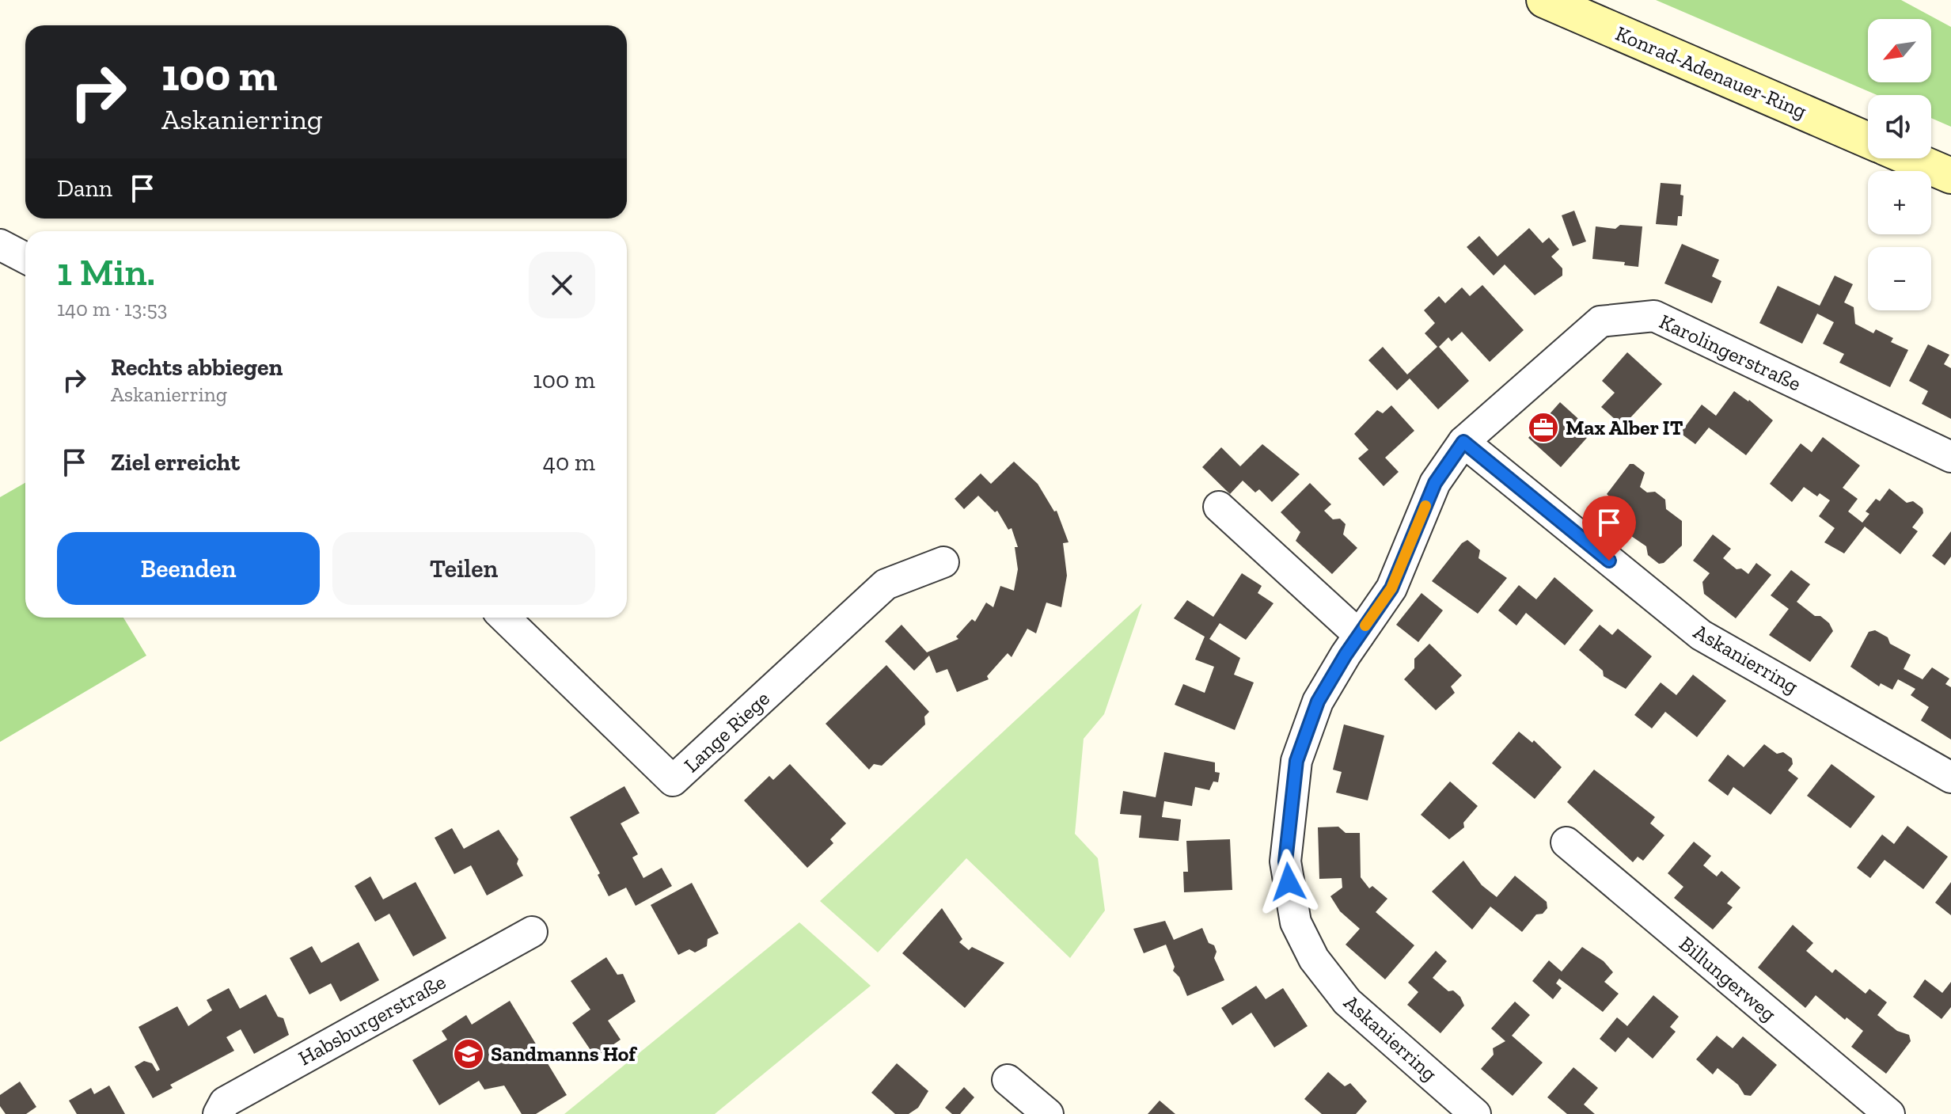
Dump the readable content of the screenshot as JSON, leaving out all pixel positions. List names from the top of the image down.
{
  "streets": {
    "main road": ["Konrad-Adenauer-Ring"],
    "street": [
      "Karolingerstraße",
      "Askanierring",
      "Lange Riege",
      "Billungerweg",
      "Habsburgerstraße"
    ]
  },
  "crossings": [
    ["Karolingerstraße", "Askanierring"]
  ],
  "places": {
    "office": ["Max Alber IT"],
    "school or university": ["Sandmanns Hof"]
  },
  "north": "bottom left",
  "page": {
    "map_buttons": ["+", "−"],
    "turn": ["100 m", "Askanierring"],
    "then": "Dann",
    "heading": ["1 Min.", "140 m · 13:53"],
    "list": [
      {
        "name": "Rechts abbiegen",
        "note": "Askanierring",
        "value": "100 m"
      },
      {
        "name": "Ziel erreicht",
        "value": "40 m"
      }
    ],
    "buttons": ["Beenden", "Teilen"]
  }
}
